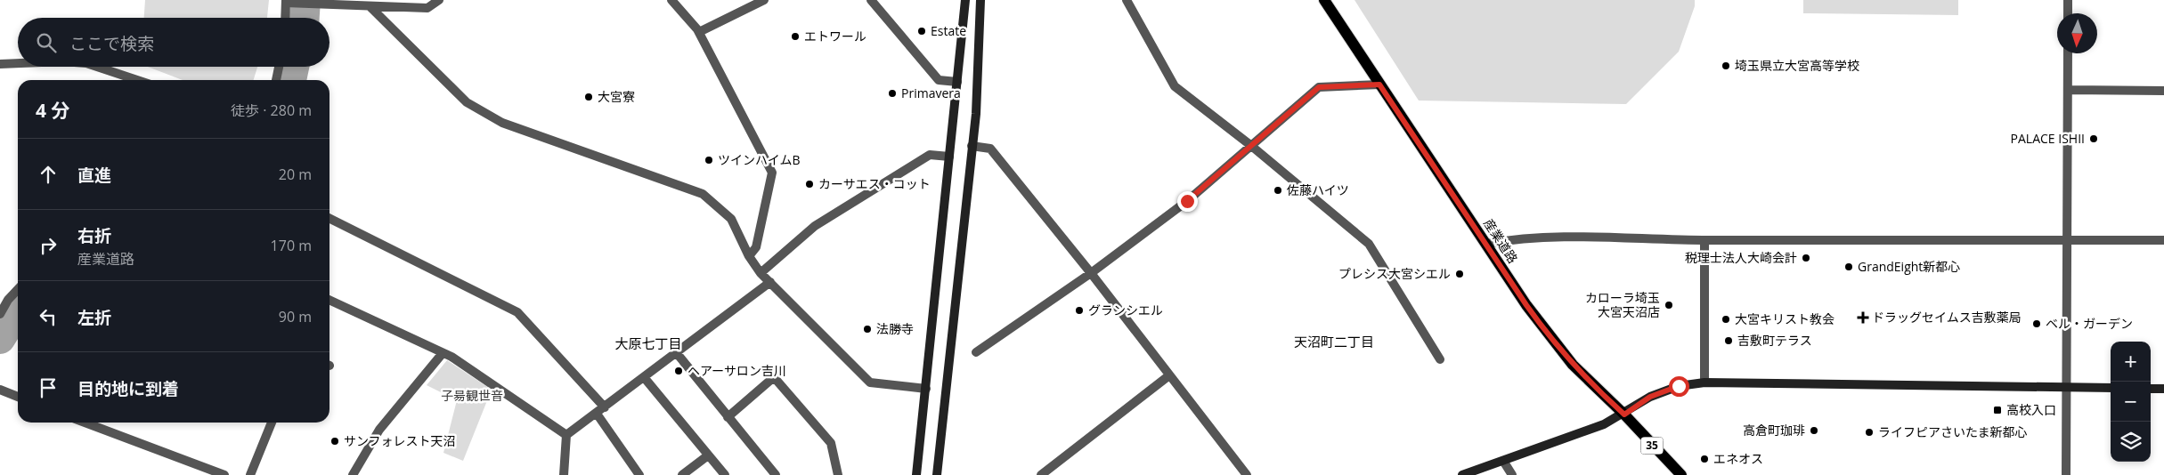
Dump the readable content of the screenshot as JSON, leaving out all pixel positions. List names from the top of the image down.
{
  "streets": {
    "main road": ["産業道路", "35"]
  },
  "districts": ["天沼町二丁目", "大原七丁目"],
  "parks": ["子昜観世音"],
  "places": {
    "other": [
      "Estate",
      "エトワール",
      "埼玉県立大宮高等学校",
      "Primavera",
      "大宮寮",
      "PALACE ISHII",
      "ツインハイムB",
      "カーサエス・コット",
      "佐藤ハイツ",
      "税理士法人大崎会計",
      "GrandEight新都心",
      "プレシス大宮シエル",
      "カローラ埼玉 大宮天沼店",
      "グランシエル",
      "大宮キリスト教会",
      "ベル・ガーデン",
      "法勝寺",
      "吉敷町テラス",
      "ヘアーサロン吉川",
      "高倉町珈琲",
      "ライフピアさいたま新都心",
      "サンフォレスト天沼",
      "エネオス"
    ],
    "health": ["ドラッグセイムス吉敷薬局"],
    "transit": ["高校入口"]
  },
  "north": "bottom",
  "page": {
    "search": "ここで検索",
    "heading": ["4 分", "徒歩 · 280 m"],
    "list": [
      ["直進", "20 m"],
      ["右折", "産業道路", "170 m"],
      ["左折", "90 m"],
      "目的地に到着"
    ],
    "map_buttons": ["+", "−"]
  }
}
